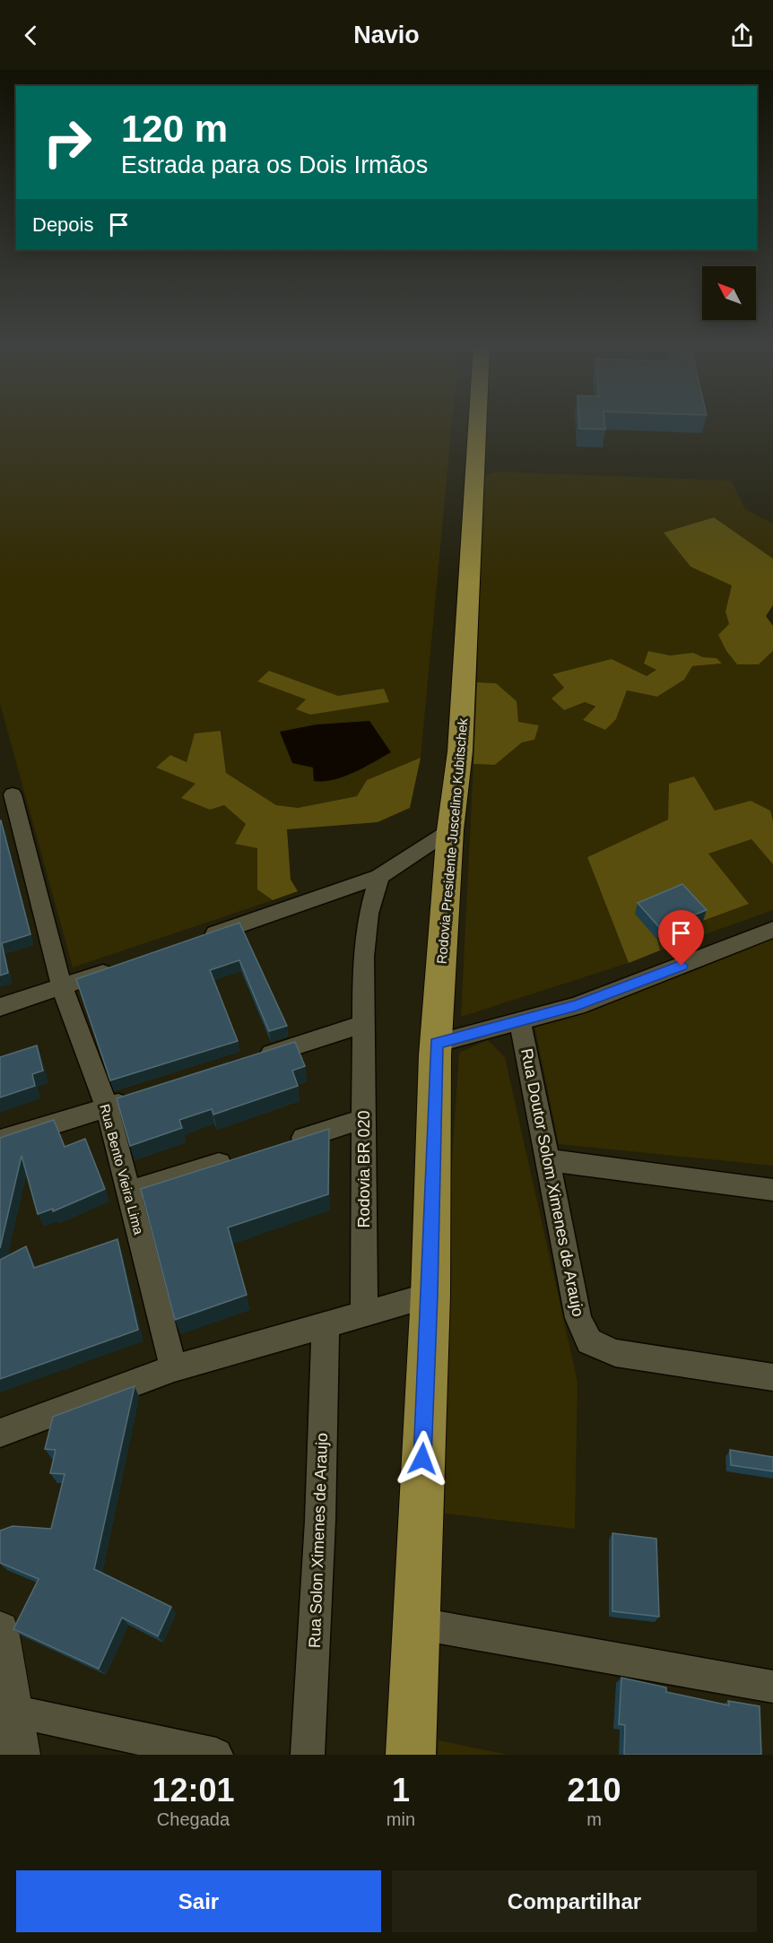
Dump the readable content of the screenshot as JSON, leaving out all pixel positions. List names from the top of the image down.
{
  "streets": {
    "highway": ["Rodovia Presidente Juscelino Kubitschek"],
    "street": [
      "Rua Bento Vieira Lima",
      "Rodovia BR 020",
      "Rua Doutor Solom Ximenes de Araujo",
      "Rua Solon Ximenes de Araujo"
    ]
  },
  "north": "top left",
  "page": {
    "header": "Navio",
    "turn": ["120 m", "Estrada para os Dois Irmãos"],
    "then": "Depois",
    "eta": [
      "12:01",
      "Chegada",
      "1",
      "min",
      "210",
      "m"
    ],
    "buttons": ["Sair", "Compartilhar"]
  }
}
